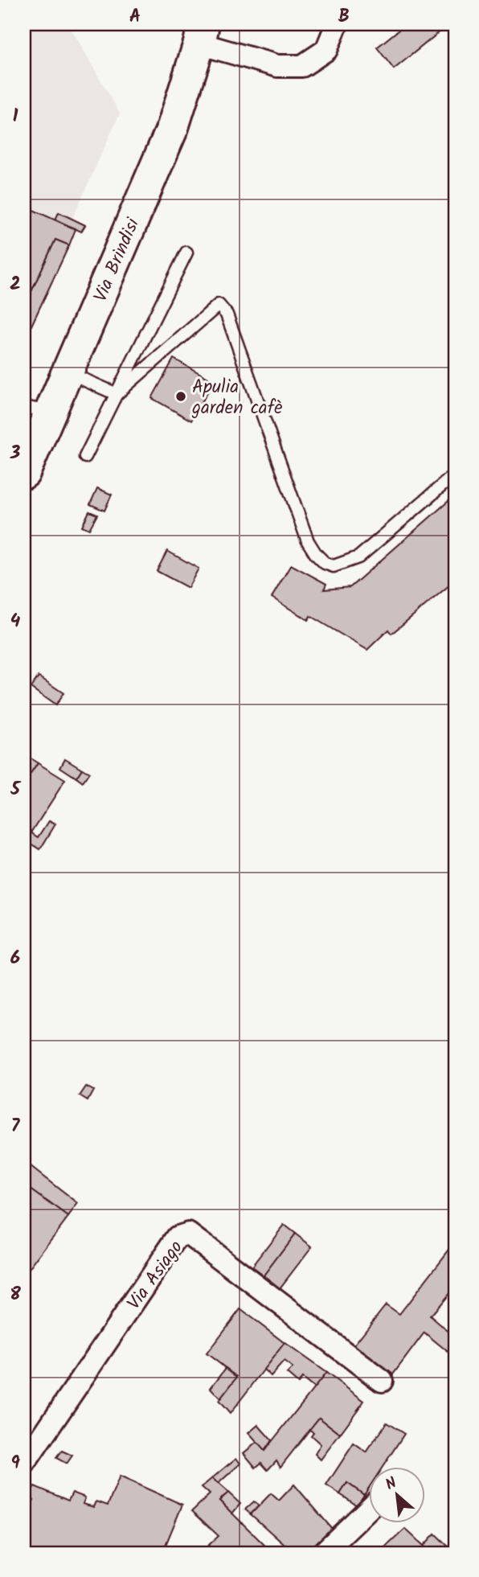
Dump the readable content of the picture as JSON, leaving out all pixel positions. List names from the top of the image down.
{
  "streets": {
    "main road": ["Via Brindisi"],
    "street": ["Via Asiago"]
  },
  "places": ["Apulia garden cafè"],
  "north": "top left",
  "grid": {
    "columns": ["A", "B"],
    "rows": [
      "1",
      "2",
      "3",
      "4",
      "5",
      "6",
      "7",
      "8",
      "9"
    ]
  }
}
